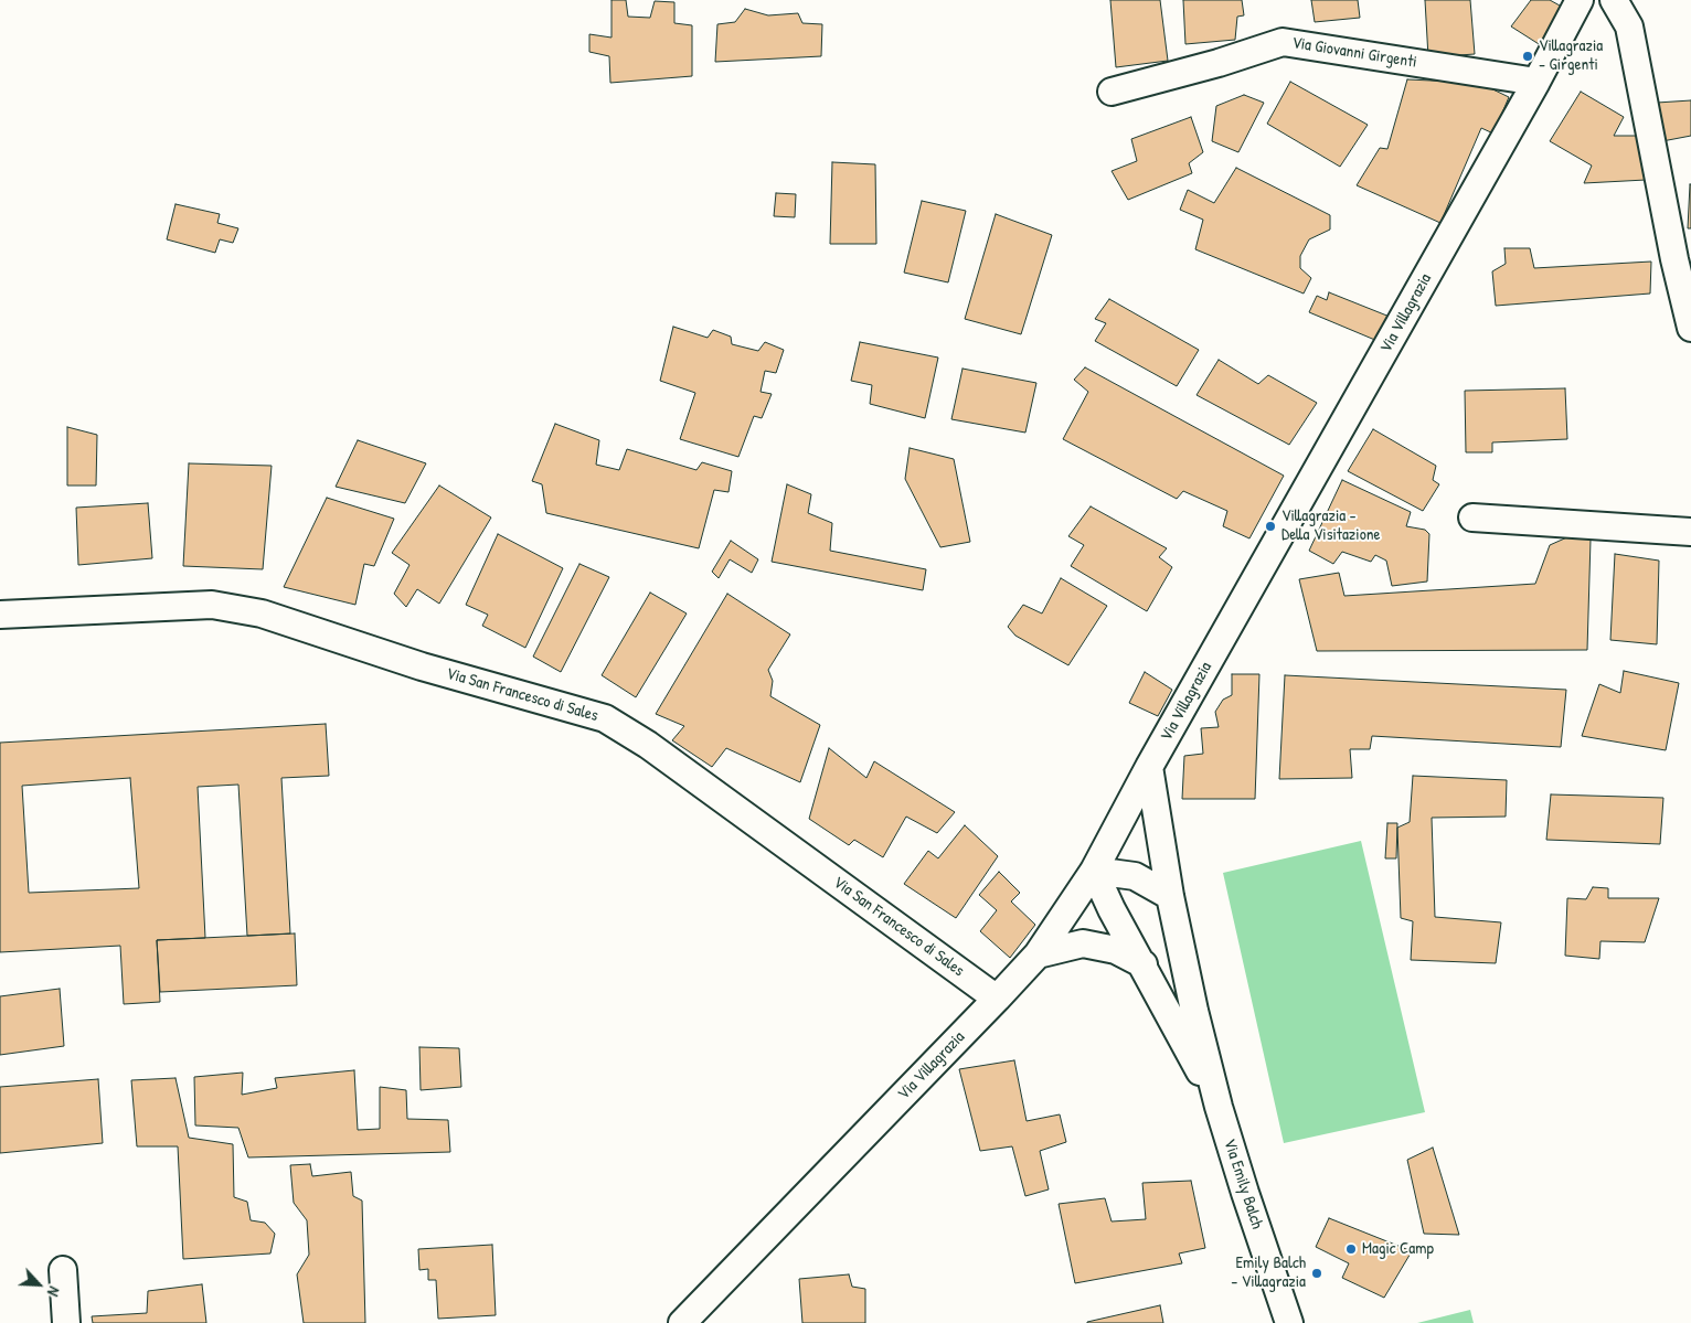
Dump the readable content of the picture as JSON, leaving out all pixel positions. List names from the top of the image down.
{
  "streets": {
    "street": [
      "Via Giovanni Girgenti",
      "Via Villagrazia",
      "Via San Francesco di Sales",
      "Via Emily Balch"
    ]
  },
  "crossings": [
    ["Via Giovanni Girgenti", "Via Villagrazia"],
    ["Via Villagrazia", "Via San Francesco di Sales"],
    ["Via Villagrazia", "Via Emily Balch"]
  ],
  "places": [
    "Villagrazia - Girgenti",
    "Villagrazia - Della Visitazione",
    "Magic Camp",
    "Emily Balch - Villagrazia"
  ],
  "north": "bottom right"
}
